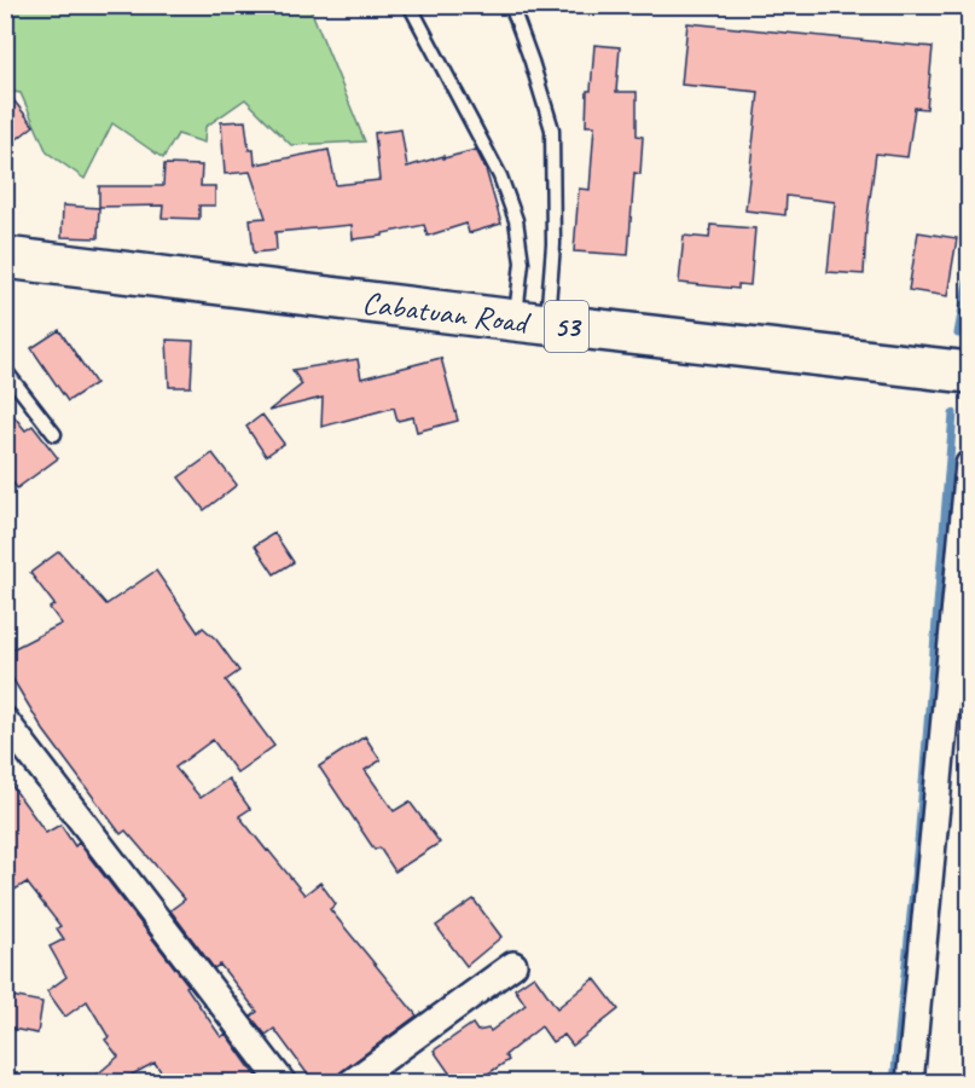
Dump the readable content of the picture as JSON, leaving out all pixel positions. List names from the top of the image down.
{
  "streets": {
    "highway": ["Cabatuan Road", "53"]
  }
}
